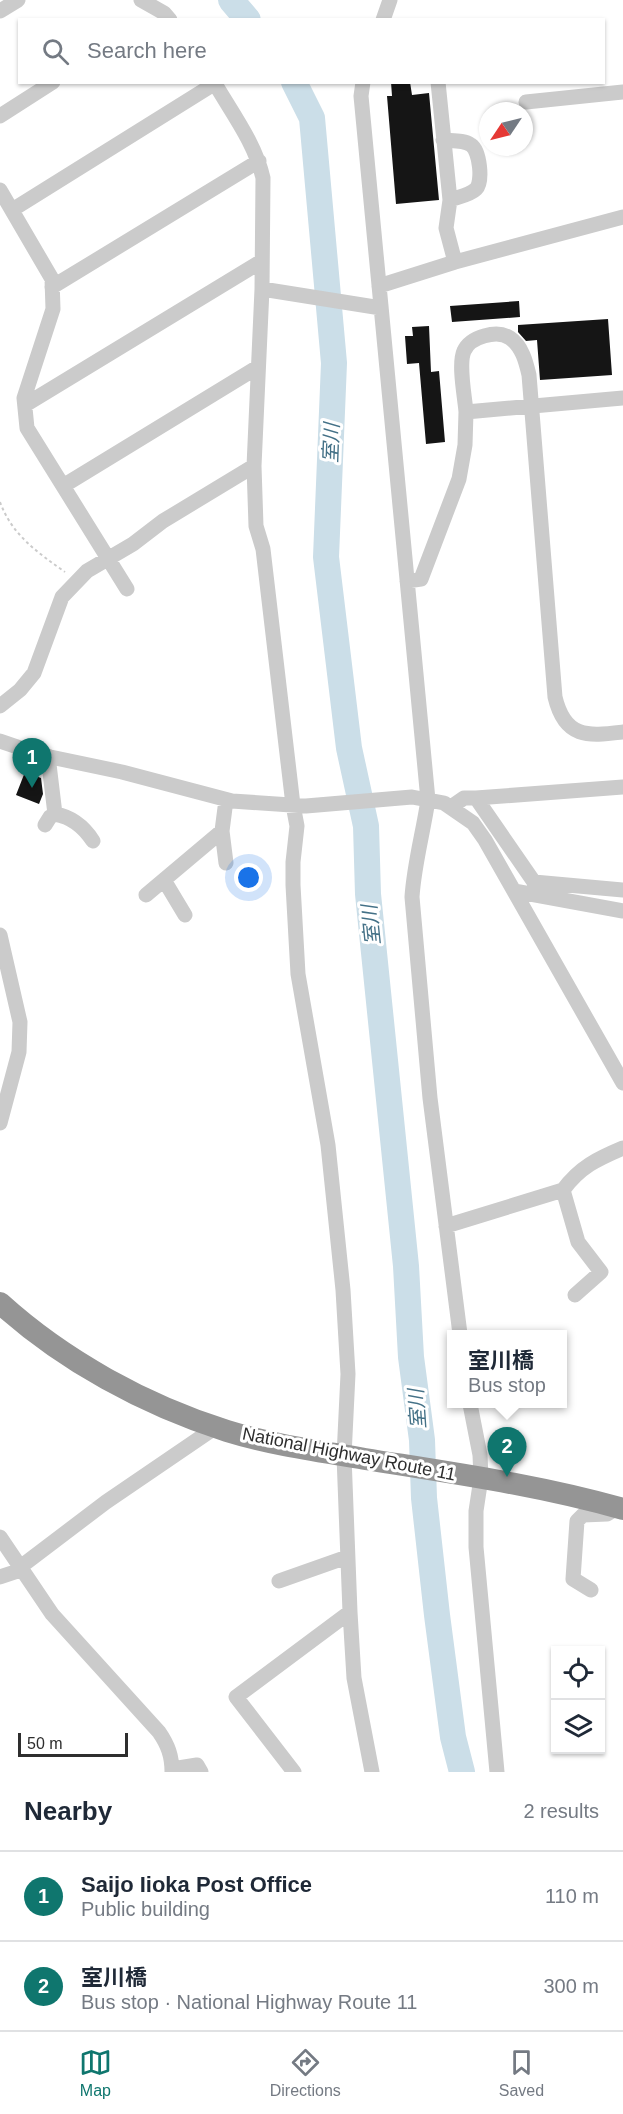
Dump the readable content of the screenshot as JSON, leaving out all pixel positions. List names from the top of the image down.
{
  "streets": {
    "highway": ["National Highway Route 11"]
  },
  "water": ["室川"],
  "scale_bar": "50 m",
  "north": "bottom left",
  "page": {
    "search": "Search here",
    "pins": ["1", "2"],
    "popup": ["室川橋", "Bus stop"],
    "scale": "50 m",
    "heading": ["Nearby", "2 results"],
    "list": [
      {
        "mark": "1",
        "name": "Saijo Iioka Post Office",
        "note": "Public building",
        "value": "110 m"
      },
      {
        "mark": "2",
        "name": "室川橋",
        "note": "Bus stop · National Highway Route 11",
        "value": "300 m"
      }
    ],
    "nav": ["Map", "Directions", "Saved"]
  }
}
